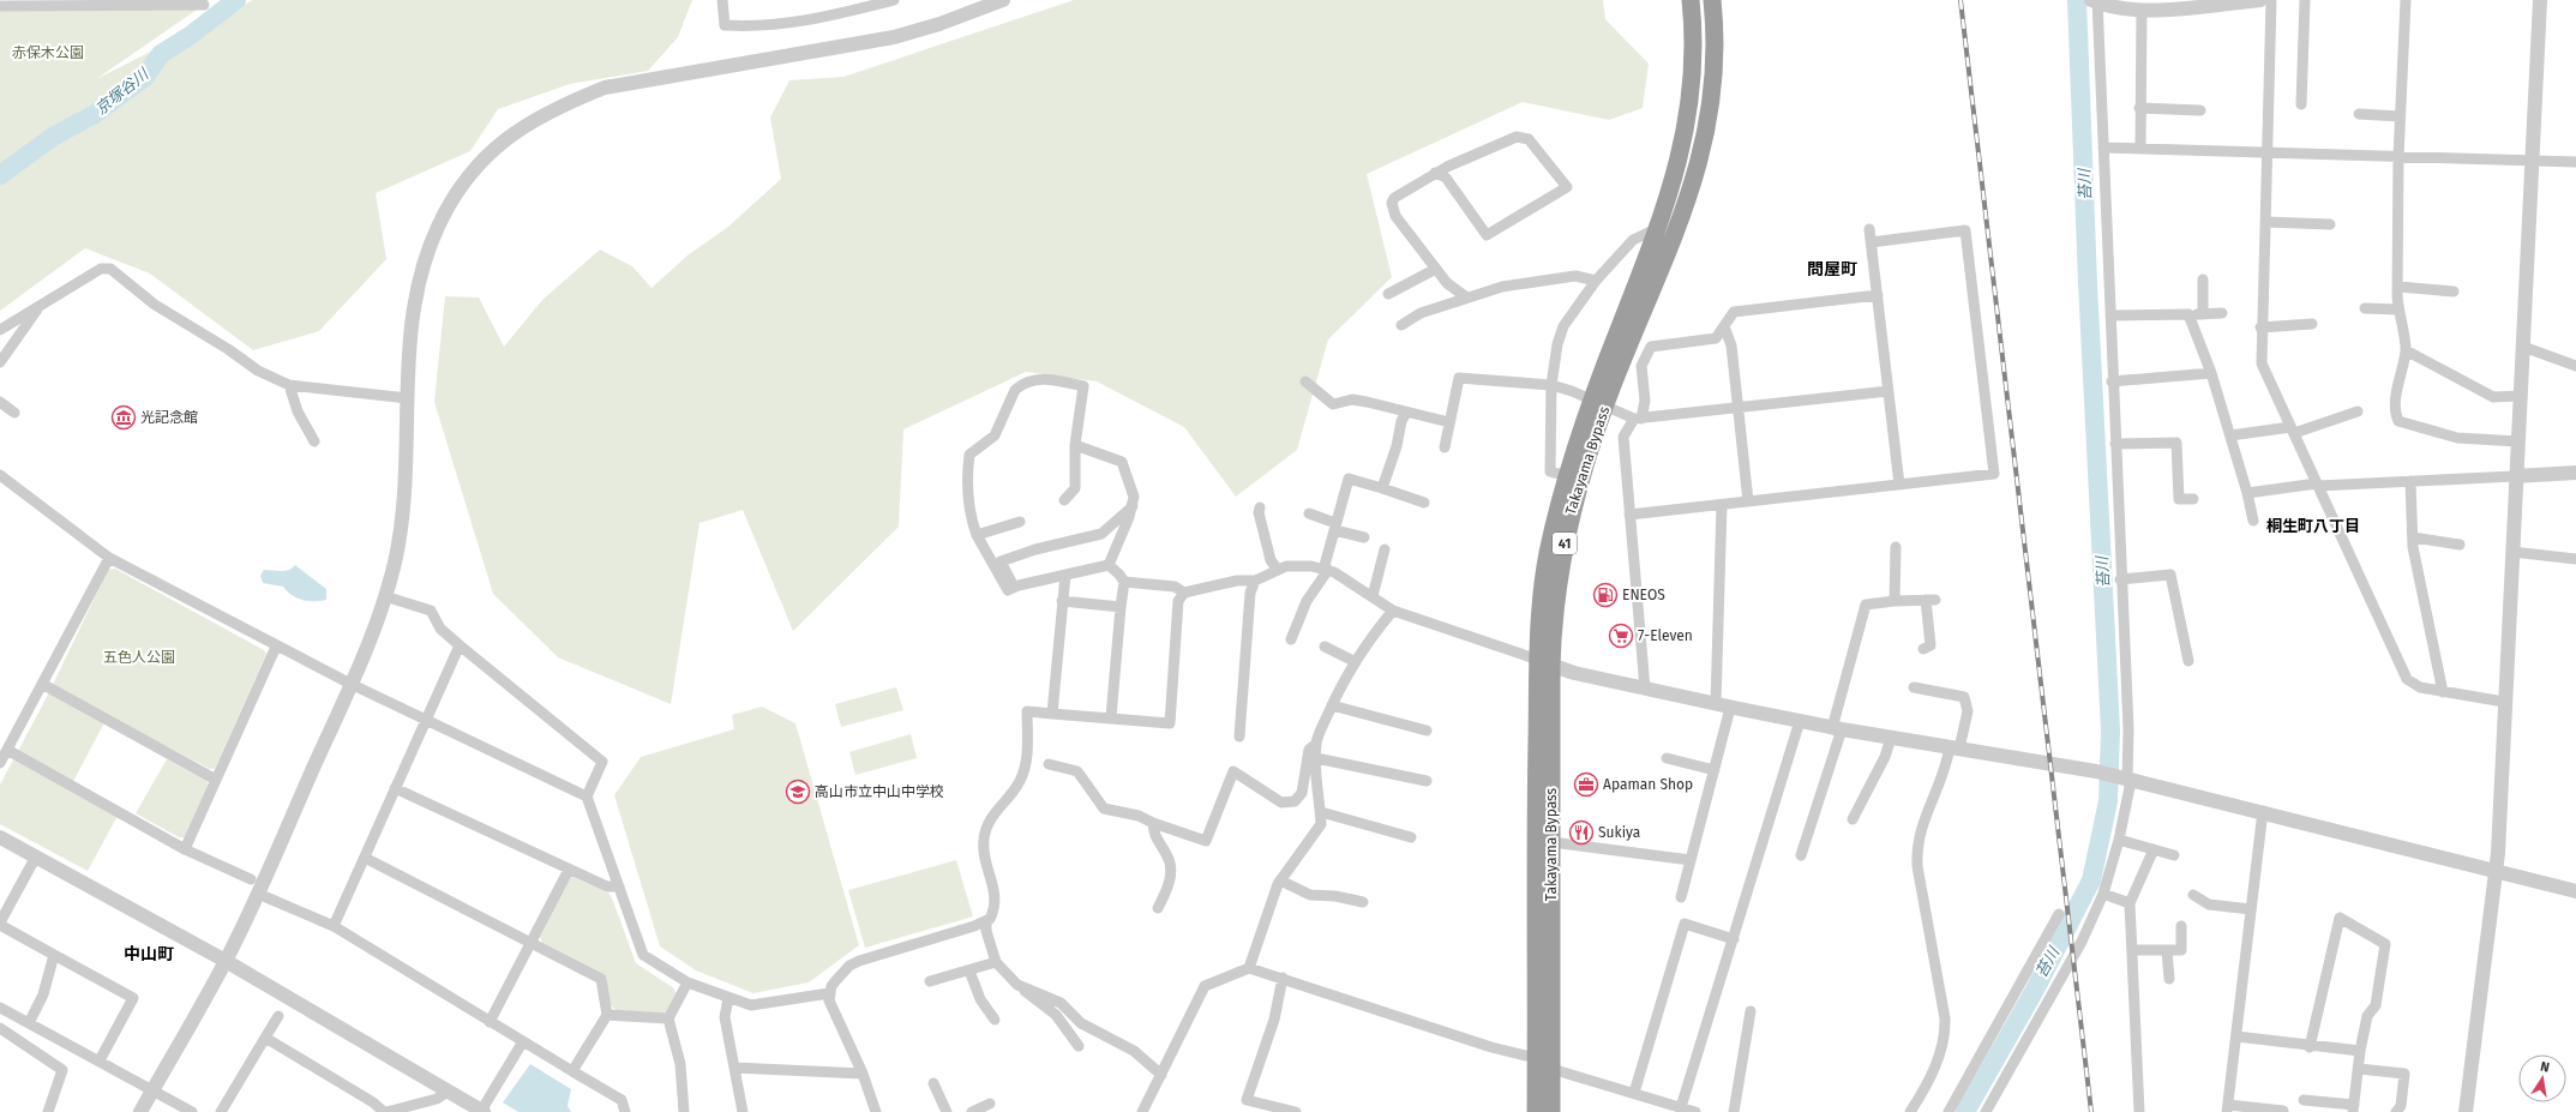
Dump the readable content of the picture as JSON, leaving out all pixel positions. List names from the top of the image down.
{
  "streets": {
    "highway": ["Takayama Bypass", "41"]
  },
  "districts": ["問屋町", "桐生町八丁目", "中山町"],
  "water": ["京塚谷川", "苔川"],
  "parks": ["赤保木公園", "五色人公園"],
  "places": {
    "museum": ["光記念館"],
    "fuel station": ["ENEOS"],
    "supermarket": ["7-Eleven"],
    "office": ["Apaman Shop"],
    "school or university": ["高山市立中山中学校"],
    "restaurant": ["Sukiya"]
  },
  "north": "top"
}
